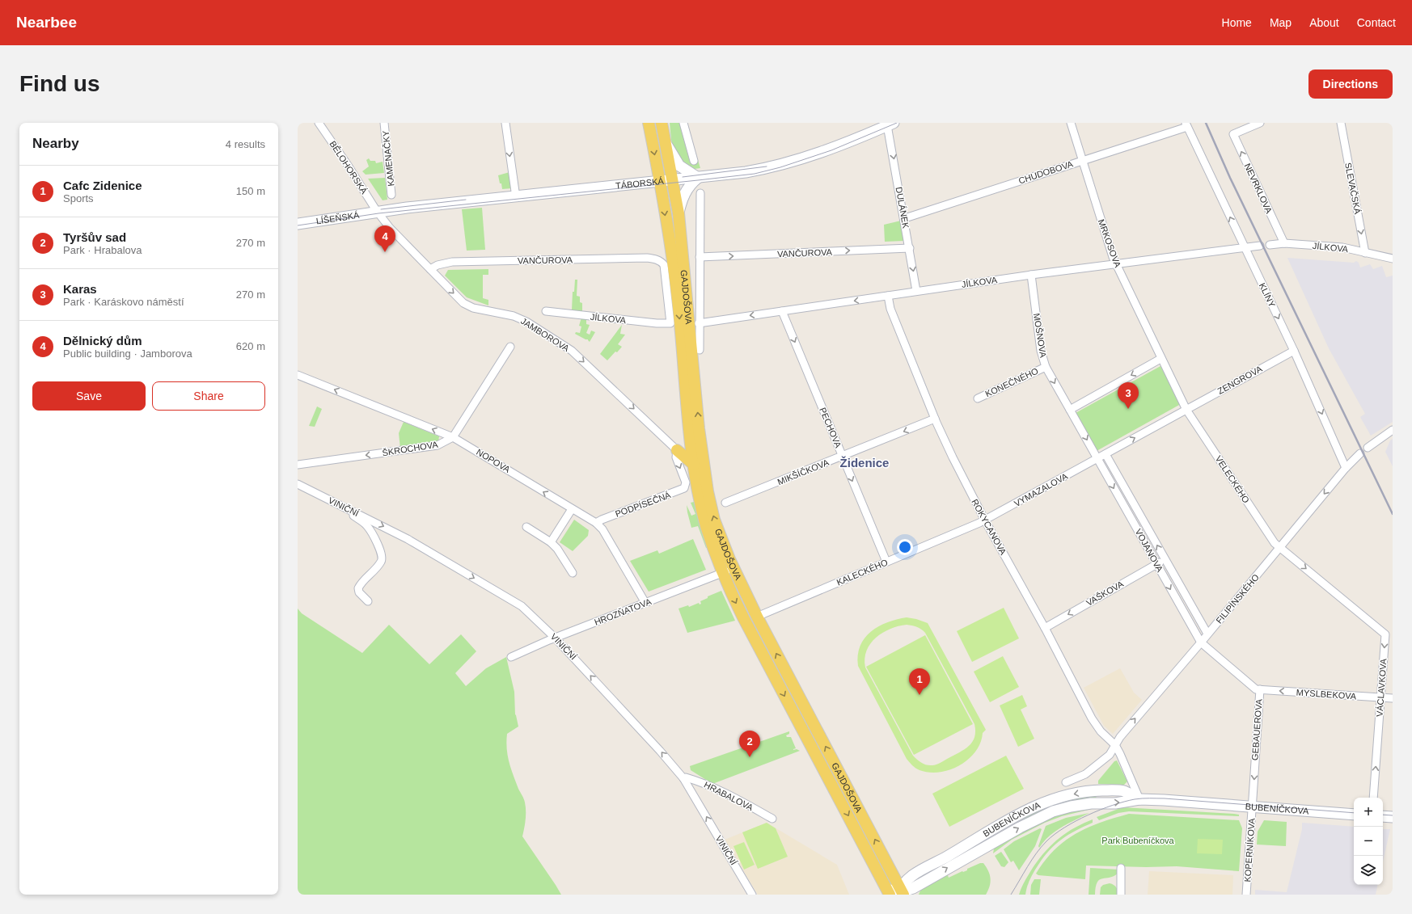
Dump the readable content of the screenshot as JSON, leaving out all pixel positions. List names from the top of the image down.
{
  "streets": {
    "main road": ["GAJDOŠOVA"],
    "street": [
      "KAMENAČKY",
      "BĚLOHORSKÁ",
      "CHUDOBOVA",
      "TÁBORSKÁ",
      "NEVRKLOVA",
      "SLEVAČSKÁ",
      "DULÁNEK",
      "LÍŠEŇSKÁ",
      "MRKOSOVA",
      "JÍLKOVA",
      "VANČUROVA",
      "KLÍNY",
      "JAMBOROVA",
      "MOŠNOVA",
      "ZENGROVA",
      "KONEČNÉHO",
      "PECHOVA",
      "ŠKROCHOVA",
      "NOPOVA",
      "MIKŠÍČKOVA",
      "VELECKÉHO",
      "VYMAZALOVA",
      "PODPÍSEČNÁ",
      "VINIČNÍ",
      "ROKYCANOVA",
      "VOJANOVA",
      "KALECKÉHO",
      "VAŠKOVA",
      "FILIPÍNSKÉHO",
      "HROZŇATOVA",
      "VÁCLAVKOVA",
      "MYSLBEKOVA",
      "GEBAUEROVA",
      "HRABALOVA",
      "BUBENÍČKOVA",
      "KOPERNÍKOVA"
    ]
  },
  "crossings": [
    ["BĚLOHORSKÁ", "TÁBORSKÁ"],
    ["BĚLOHORSKÁ", "LÍŠEŇSKÁ"],
    ["BĚLOHORSKÁ", "JAMBOROVA"],
    ["CHUDOBOVA", "DULÁNEK"],
    ["CHUDOBOVA", "MRKOSOVA"],
    ["CHUDOBOVA", "KLÍNY"],
    ["TÁBORSKÁ", "DULÁNEK"],
    ["TÁBORSKÁ", "LÍŠEŇSKÁ"],
    ["TÁBORSKÁ", "GAJDOŠOVA"],
    ["TÁBORSKÁ", "JAMBOROVA"],
    ["NEVRKLOVA", "JÍLKOVA"],
    ["SLEVAČSKÁ", "JÍLKOVA"],
    ["DULÁNEK", "JÍLKOVA"],
    ["DULÁNEK", "VANČUROVA"],
    ["LÍŠEŇSKÁ", "JAMBOROVA"],
    ["MRKOSOVA", "JÍLKOVA"],
    ["MRKOSOVA", "ZENGROVA"],
    ["MRKOSOVA", "VELECKÉHO"],
    ["JÍLKOVA", "VANČUROVA"],
    ["JÍLKOVA", "KLÍNY"],
    ["JÍLKOVA", "GAJDOŠOVA"],
    ["JÍLKOVA", "MOŠNOVA"],
    ["JÍLKOVA", "PECHOVA"],
    ["JÍLKOVA", "ROKYCANOVA"],
    ["VANČUROVA", "GAJDOŠOVA"],
    ["VANČUROVA", "JAMBOROVA"],
    ["KLÍNY", "ZENGROVA"],
    ["KLÍNY", "FILIPÍNSKÉHO"],
    ["GAJDOŠOVA", "KALECKÉHO"],
    ["GAJDOŠOVA", "HROZŇATOVA"],
    ["GAJDOŠOVA", "BUBENÍČKOVA"],
    ["JAMBOROVA", "PODPÍSEČNÁ"],
    ["MOŠNOVA", "KONEČNÉHO"],
    ["MOŠNOVA", "VYMAZALOVA"],
    ["MOŠNOVA", "VOJANOVA"],
    ["ZENGROVA", "VELECKÉHO"],
    ["ZENGROVA", "VYMAZALOVA"],
    ["ZENGROVA", "VOJANOVA"],
    ["PECHOVA", "MIKŠÍČKOVA"],
    ["PECHOVA", "KALECKÉHO"],
    ["ŠKROCHOVA", "NOPOVA"],
    ["NOPOVA", "PODPÍSEČNÁ"],
    ["NOPOVA", "HROZŇATOVA"],
    ["MIKŠÍČKOVA", "ROKYCANOVA"],
    ["VELECKÉHO", "FILIPÍNSKÉHO"],
    ["VELECKÉHO", "VÁCLAVKOVA"],
    ["VYMAZALOVA", "ROKYCANOVA"],
    ["VYMAZALOVA", "VOJANOVA"],
    ["VYMAZALOVA", "KALECKÉHO"],
    ["VINIČNÍ", "HROZŇATOVA"],
    ["VINIČNÍ", "HRABALOVA"],
    ["ROKYCANOVA", "KALECKÉHO"],
    ["ROKYCANOVA", "VAŠKOVA"],
    ["ROKYCANOVA", "FILIPÍNSKÉHO"],
    ["VOJANOVA", "VAŠKOVA"],
    ["VOJANOVA", "FILIPÍNSKÉHO"],
    ["VOJANOVA", "GEBAUEROVA"],
    ["FILIPÍNSKÉHO", "VÁCLAVKOVA"],
    ["FILIPÍNSKÉHO", "GEBAUEROVA"],
    ["VÁCLAVKOVA", "MYSLBEKOVA"],
    ["MYSLBEKOVA", "GEBAUEROVA"],
    ["GEBAUEROVA", "BUBENÍČKOVA"],
    ["GEBAUEROVA", "KOPERNÍKOVA"],
    ["BUBENÍČKOVA", "KOPERNÍKOVA"]
  ],
  "one_way": [
    "NEVRKLOVA",
    "SLEVAČSKÁ",
    "DULÁNEK",
    "VANČUROVA",
    "JAMBOROVA",
    "MOŠNOVA",
    "PECHOVA",
    "ŠKROCHOVA",
    "NOPOVA",
    "MIKŠÍČKOVA",
    "PODPÍSEČNÁ",
    "VAŠKOVA",
    "MYSLBEKOVA",
    "GEBAUEROVA"
  ],
  "districts": ["Židenice"],
  "parks": ["Park Bubeníčkova"],
  "page": {
    "header": "Nearbee",
    "nav": [
      "Home",
      "Map",
      "About",
      "Contact"
    ],
    "buttons": [
      "Directions",
      ["Save", "Share"]
    ],
    "title": "Find us",
    "heading": ["Nearby", "4 results"],
    "list": [
      {
        "mark": "1",
        "name": "Cafc Zidenice",
        "note": "Sports",
        "value": "150 m"
      },
      {
        "mark": "2",
        "name": "Tyršův sad",
        "note": "Park · Hrabalova",
        "value": "270 m"
      },
      {
        "mark": "3",
        "name": "Karas",
        "note": "Park · Karáskovo náměstí",
        "value": "270 m"
      },
      {
        "mark": "4",
        "name": "Dělnický dům",
        "note": "Public building · Jamborova",
        "value": "620 m"
      }
    ],
    "pins": [
      "4",
      "3",
      "1",
      "2"
    ],
    "map_buttons": ["+", "−"]
  }
}
